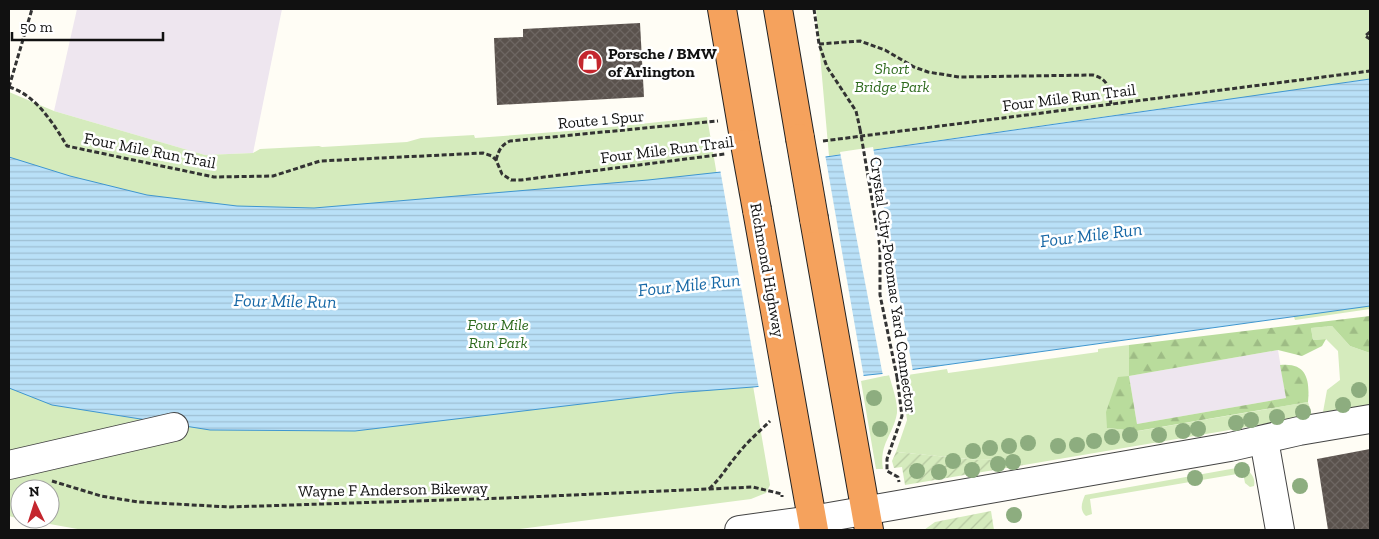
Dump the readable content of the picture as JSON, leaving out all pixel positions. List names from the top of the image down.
{
  "streets": {
    "highway": ["Richmond Highway"],
    "path": [
      "Four Mile Run Trail",
      "Route 1 Spur",
      "Crystal City-Potomac Yard Connector",
      "Wayne F Anderson Bikeway"
    ]
  },
  "crossings": [
    ["Four Mile Run Trail", "Route 1 Spur"],
    ["Four Mile Run Trail", "Richmond Highway"]
  ],
  "water": ["Four Mile Run"],
  "parks": ["Short Bridge Park", "Four Mile Run Park"],
  "places": {
    "shop": ["Porsche / BMW of Arlington"]
  },
  "scale_bar": "50 m",
  "north": "top"
}
